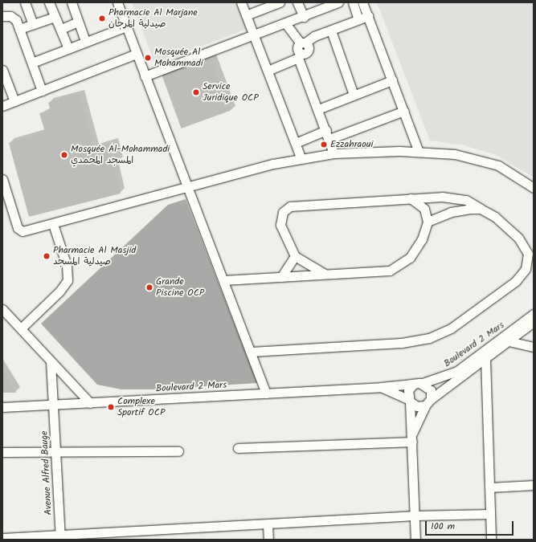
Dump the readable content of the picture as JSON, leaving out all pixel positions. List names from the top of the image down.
{
  "streets": {
    "street": ["Boulevard 2 Mars", "Avenue Alfred Bauge"]
  },
  "crossings": [
    ["Boulevard 2 Mars", "Avenue Alfred Bauge"]
  ],
  "places": [
    "Pharmacie Al Marjane صيدلية المرجان",
    "Mosquée Al Mohammadi",
    "Service Juridique OCP",
    "Ezzahraoui",
    "Mosquée Al-Mohammadi المسجد المحمدي",
    "Pharmacie Al Masjid صيدلية المسجد",
    "Grande Piscine OCP",
    "Complexe Sportif OCP"
  ],
  "scale_bar": "100 m"
}
